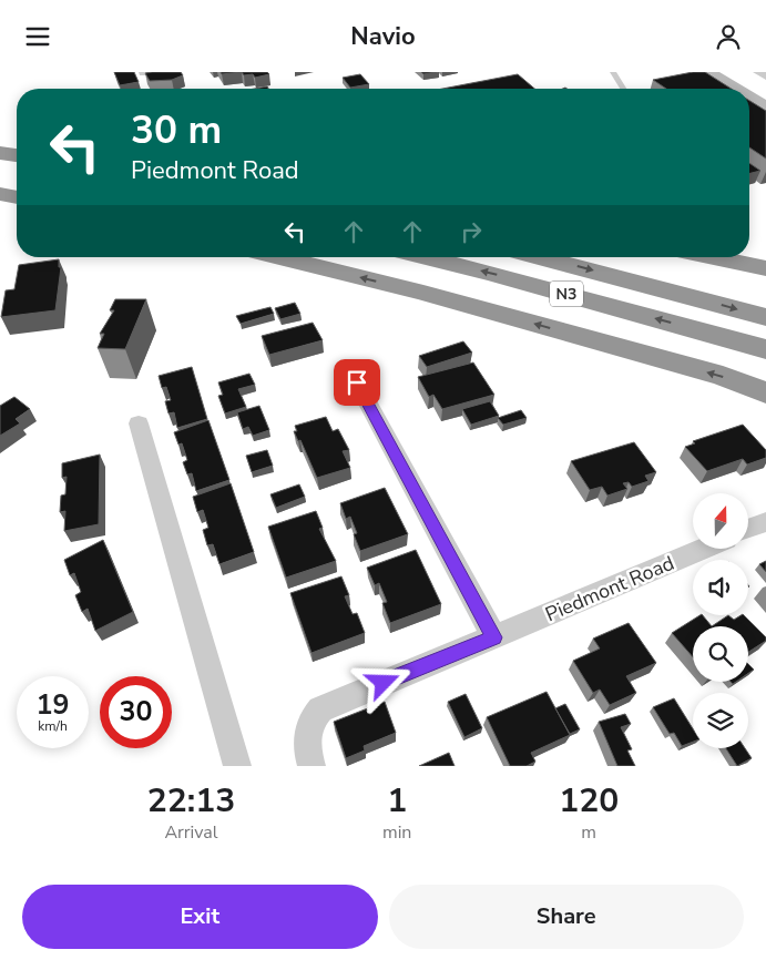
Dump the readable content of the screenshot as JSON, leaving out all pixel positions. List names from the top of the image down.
{
  "streets": {
    "highway": ["N3"],
    "street": ["Piedmont Road"]
  },
  "north": "top",
  "page": {
    "header": "Navio",
    "turn": ["30 m", "Piedmont Road"],
    "speed": "19 km/h",
    "limit": "30",
    "eta": [
      "22:13",
      "Arrival",
      "1",
      "min",
      "120",
      "m"
    ],
    "buttons": ["Exit", "Share"]
  }
}
